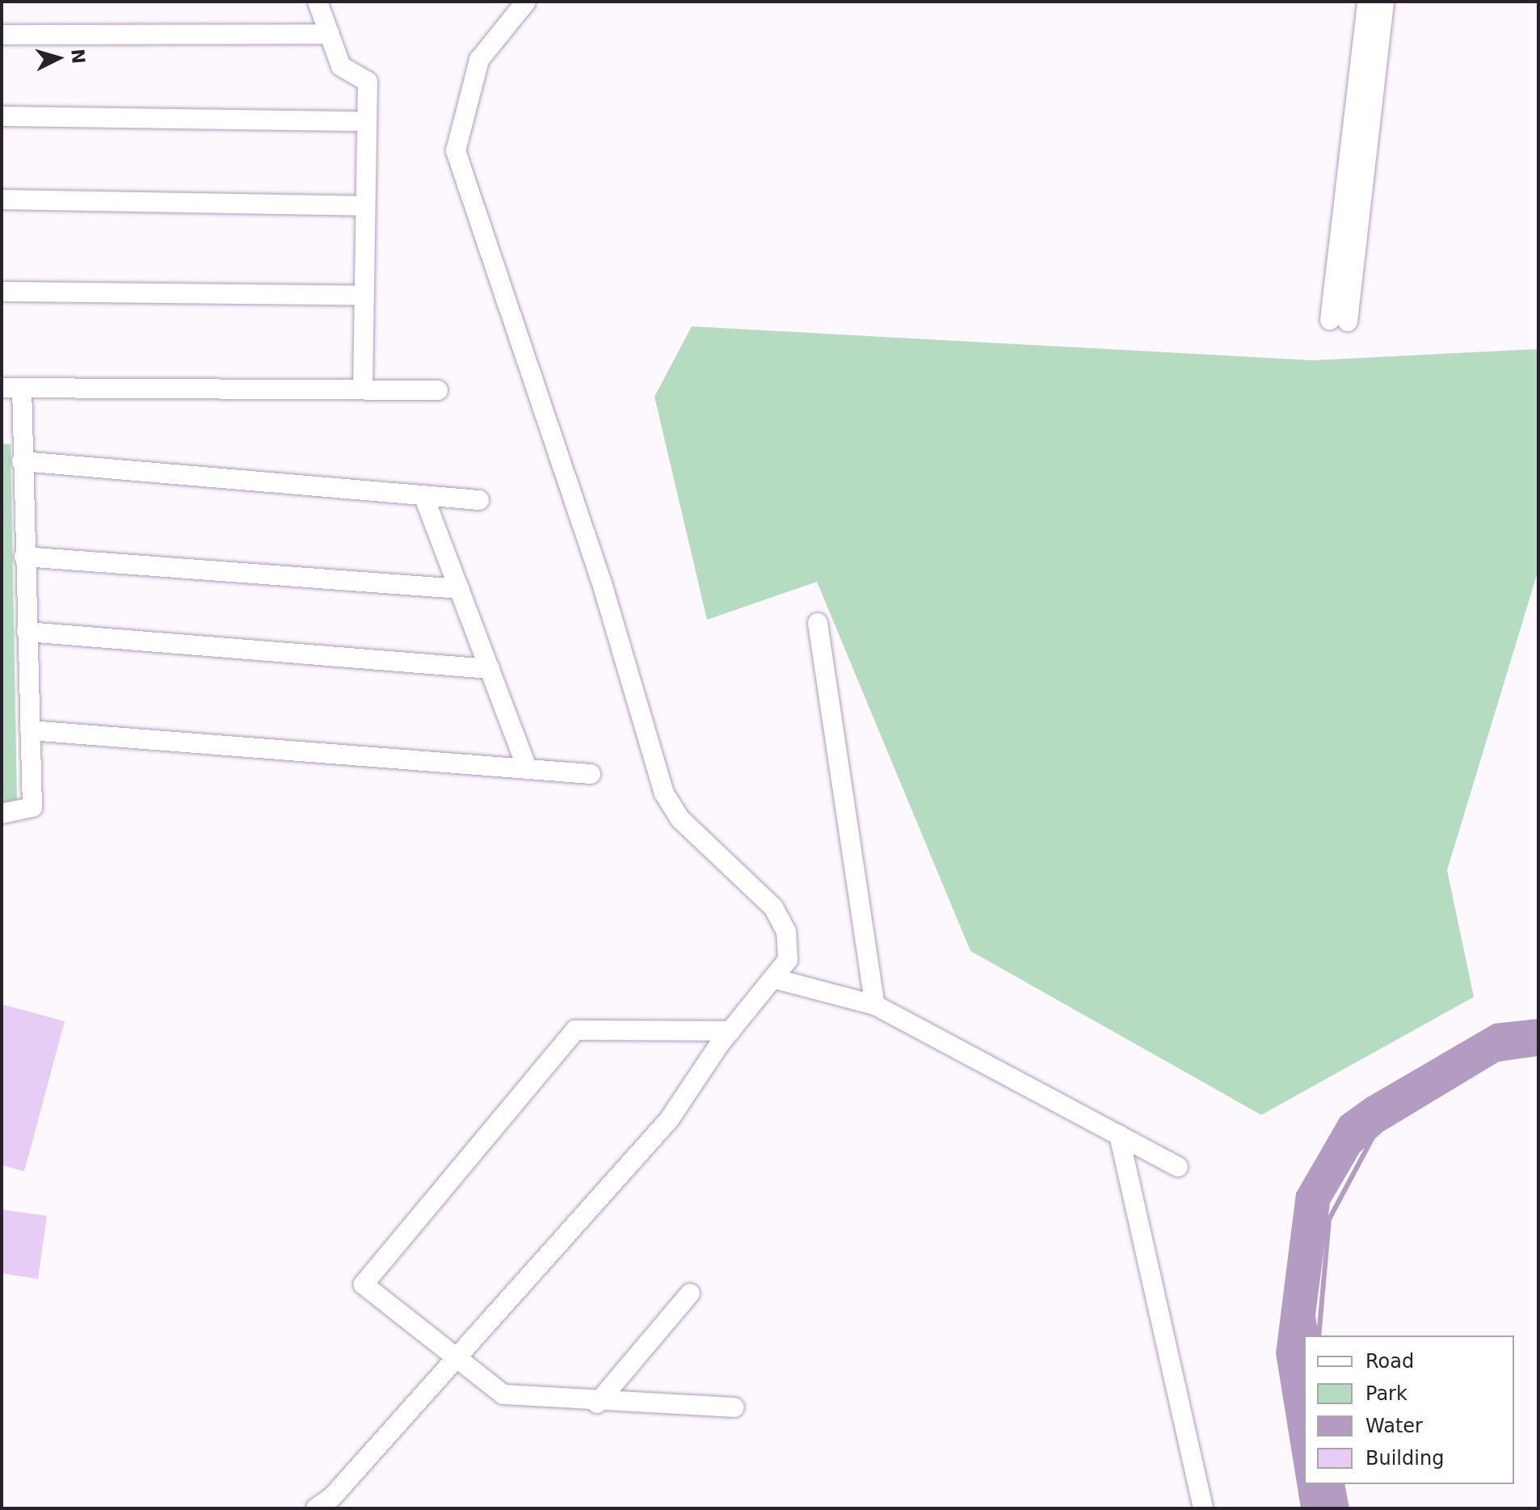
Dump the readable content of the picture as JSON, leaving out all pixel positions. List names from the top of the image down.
{
  "legend": [
    "Road",
    "Park",
    "Water",
    "Building"
  ],
  "north": "right"
}
